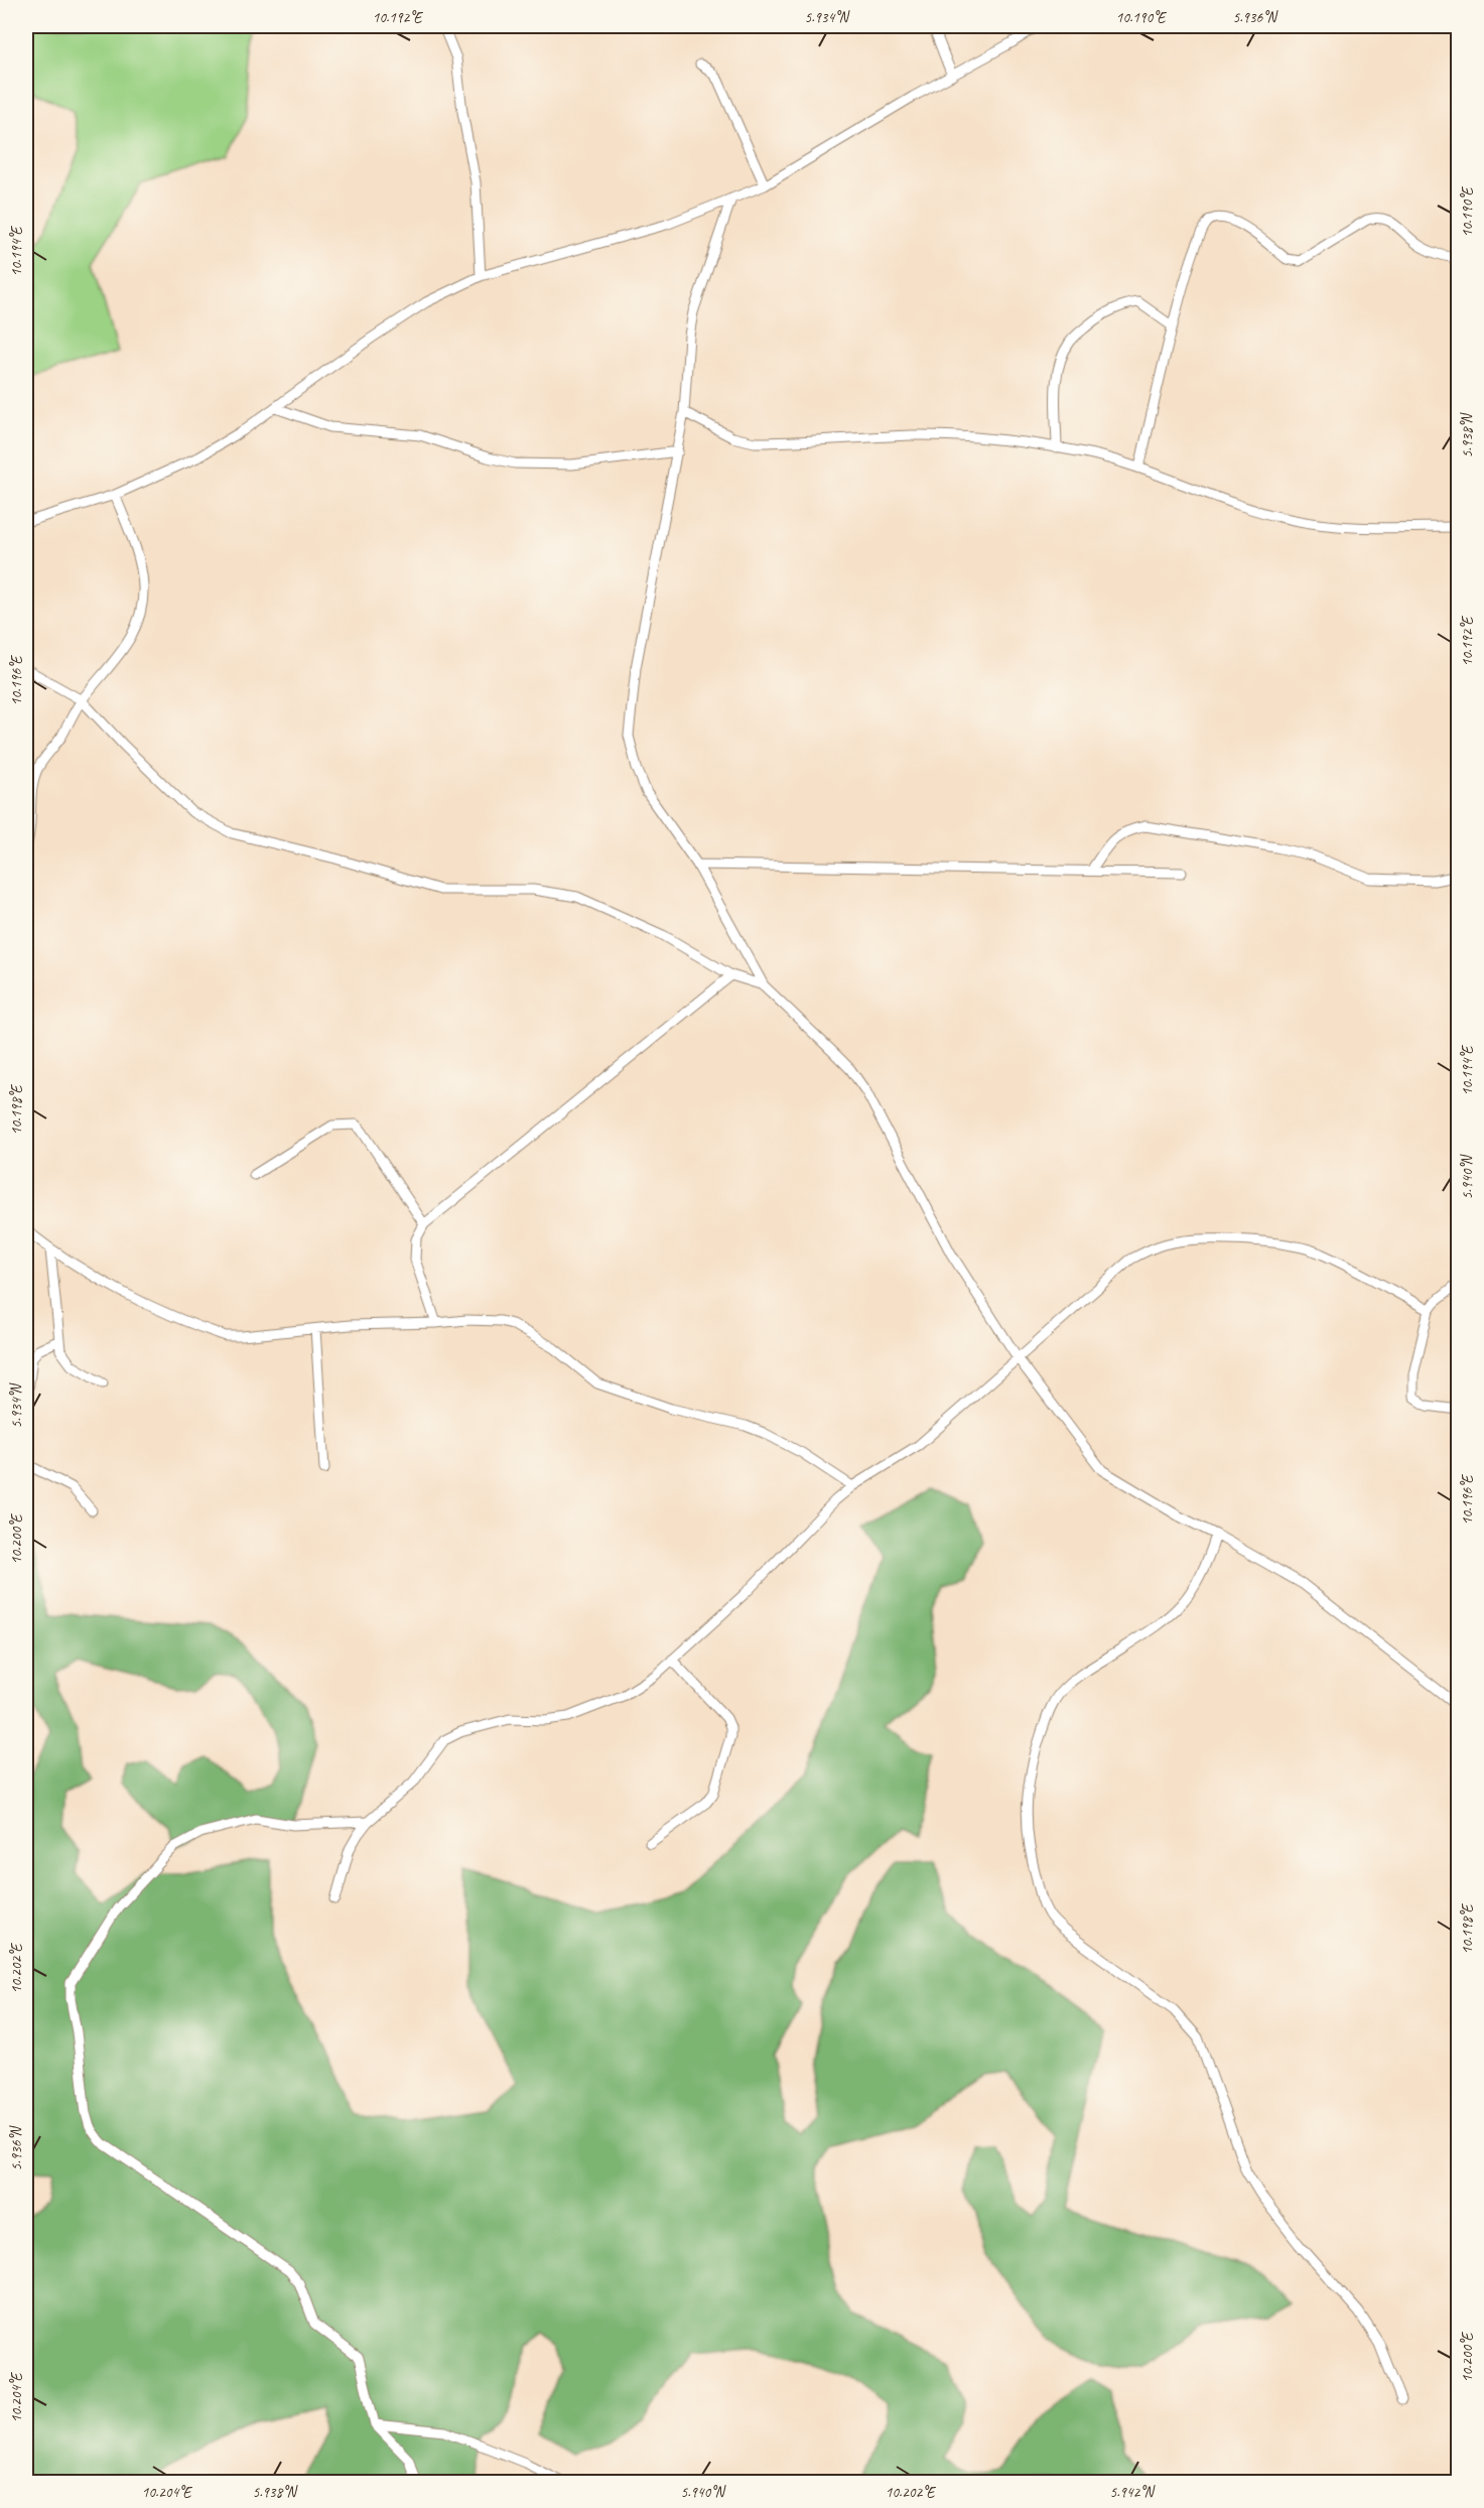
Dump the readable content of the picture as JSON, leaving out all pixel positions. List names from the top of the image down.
{
  "coordinates": [
    "10.192°E",
    "5.934°N",
    "10.190°E",
    "5.936°N",
    "10.194°E",
    "5.938°N",
    "10.196°E",
    "10.198°E",
    "5.940°N",
    "10.200°E",
    "10.202°E",
    "10.204°E",
    "5.942°N"
  ]
}
